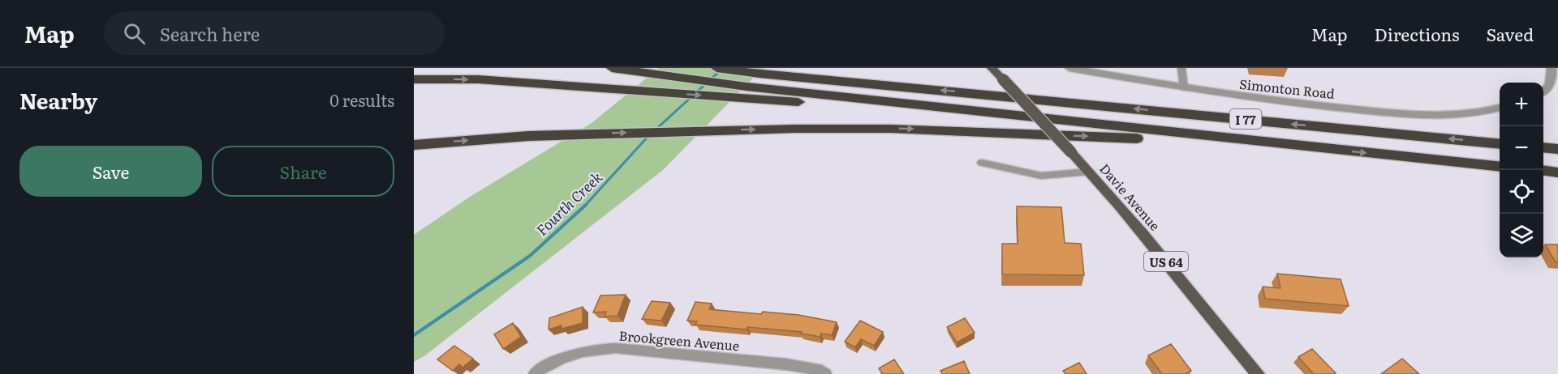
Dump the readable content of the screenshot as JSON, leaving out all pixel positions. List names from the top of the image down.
{
  "streets": {
    "highway": ["I 77"],
    "main road": ["Davie Avenue", "US 64"],
    "street": ["Simonton Road", "Brookgreen Avenue"]
  },
  "water": ["Fourth Creek"],
  "page": {
    "header": "Map",
    "search": "Search here",
    "nav": ["Map", "Directions", "Saved"],
    "heading": ["Nearby", "0 results"],
    "map_buttons": ["+", "−"],
    "buttons": ["Save", "Share"]
  }
}
